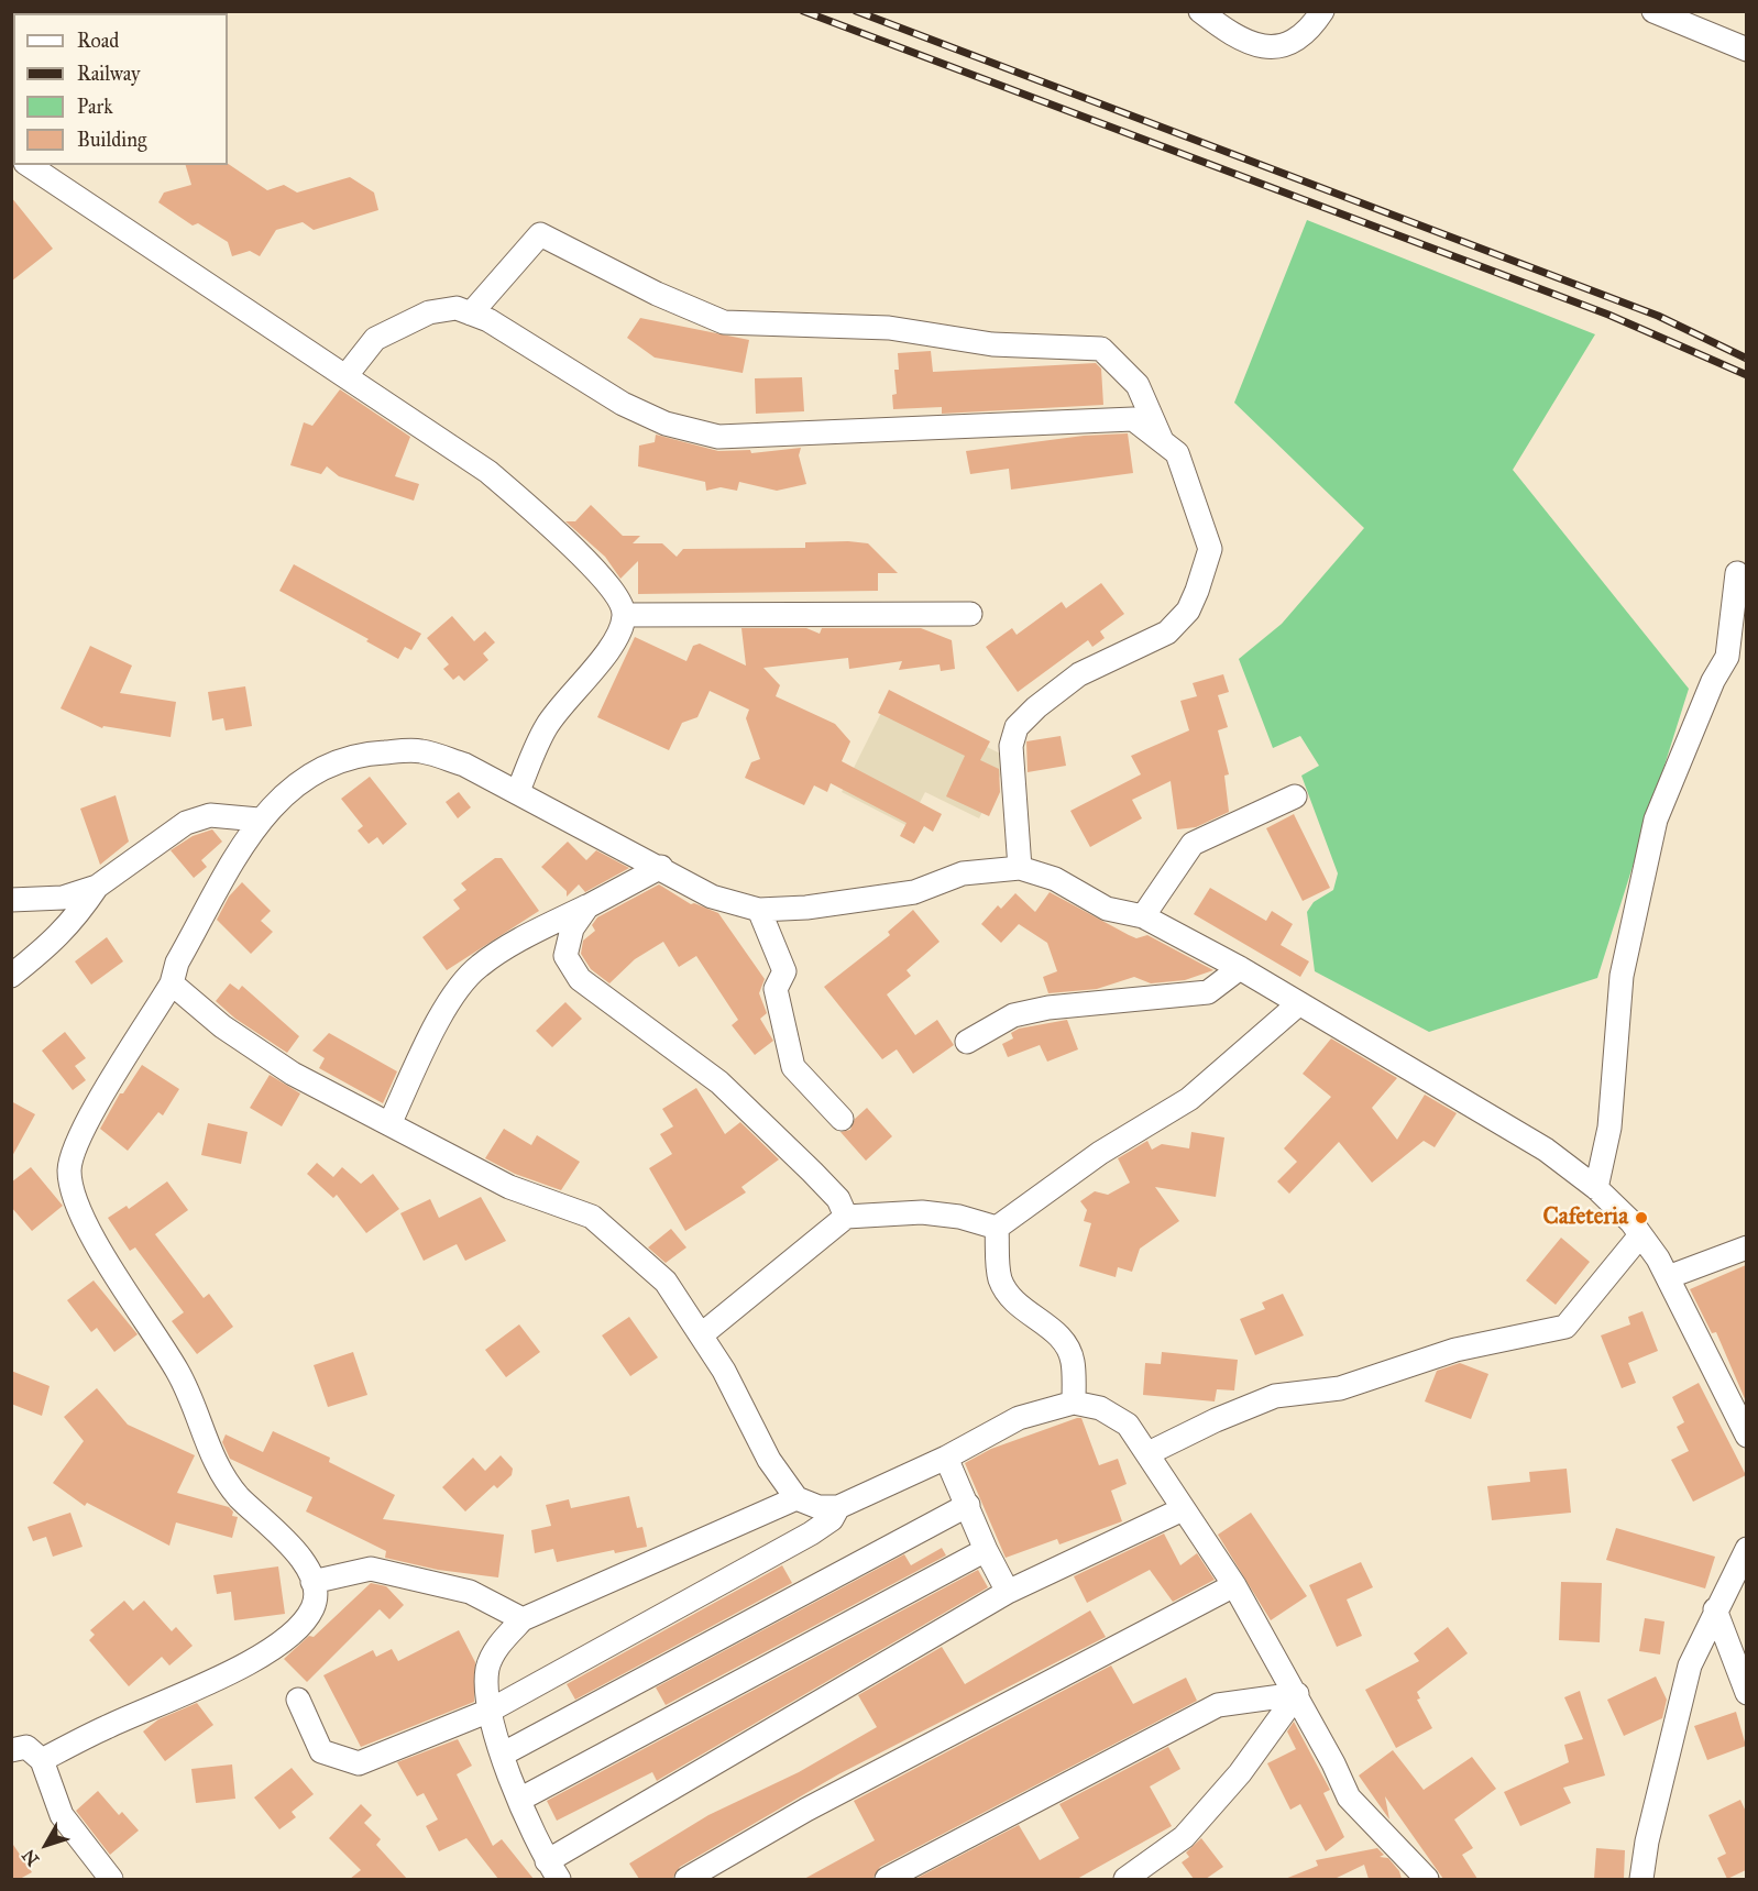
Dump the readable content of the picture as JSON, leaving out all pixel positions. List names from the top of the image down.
{
  "places": ["Cafeteria"],
  "legend": [
    "Road",
    "Railway",
    "Park",
    "Building"
  ],
  "north": "bottom left"
}
